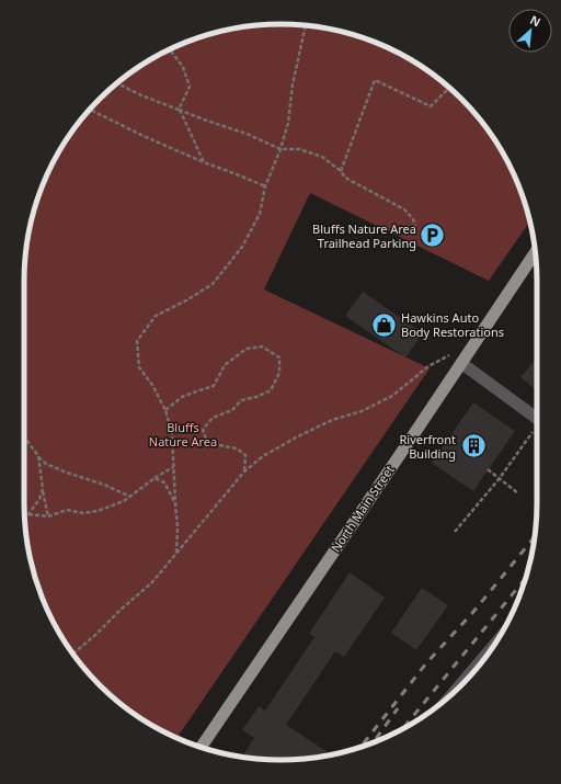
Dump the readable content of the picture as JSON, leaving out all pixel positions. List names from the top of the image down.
{
  "streets": {
    "main road": ["North Main Street"]
  },
  "parks": ["Bluffs Nature Area"],
  "places": {
    "parking": ["Bluffs Nature Area Trailhead Parking"],
    "shop": ["Hawkins Auto Body Restorations"],
    "building": ["Riverfront Building"]
  },
  "north": "top right"
}
